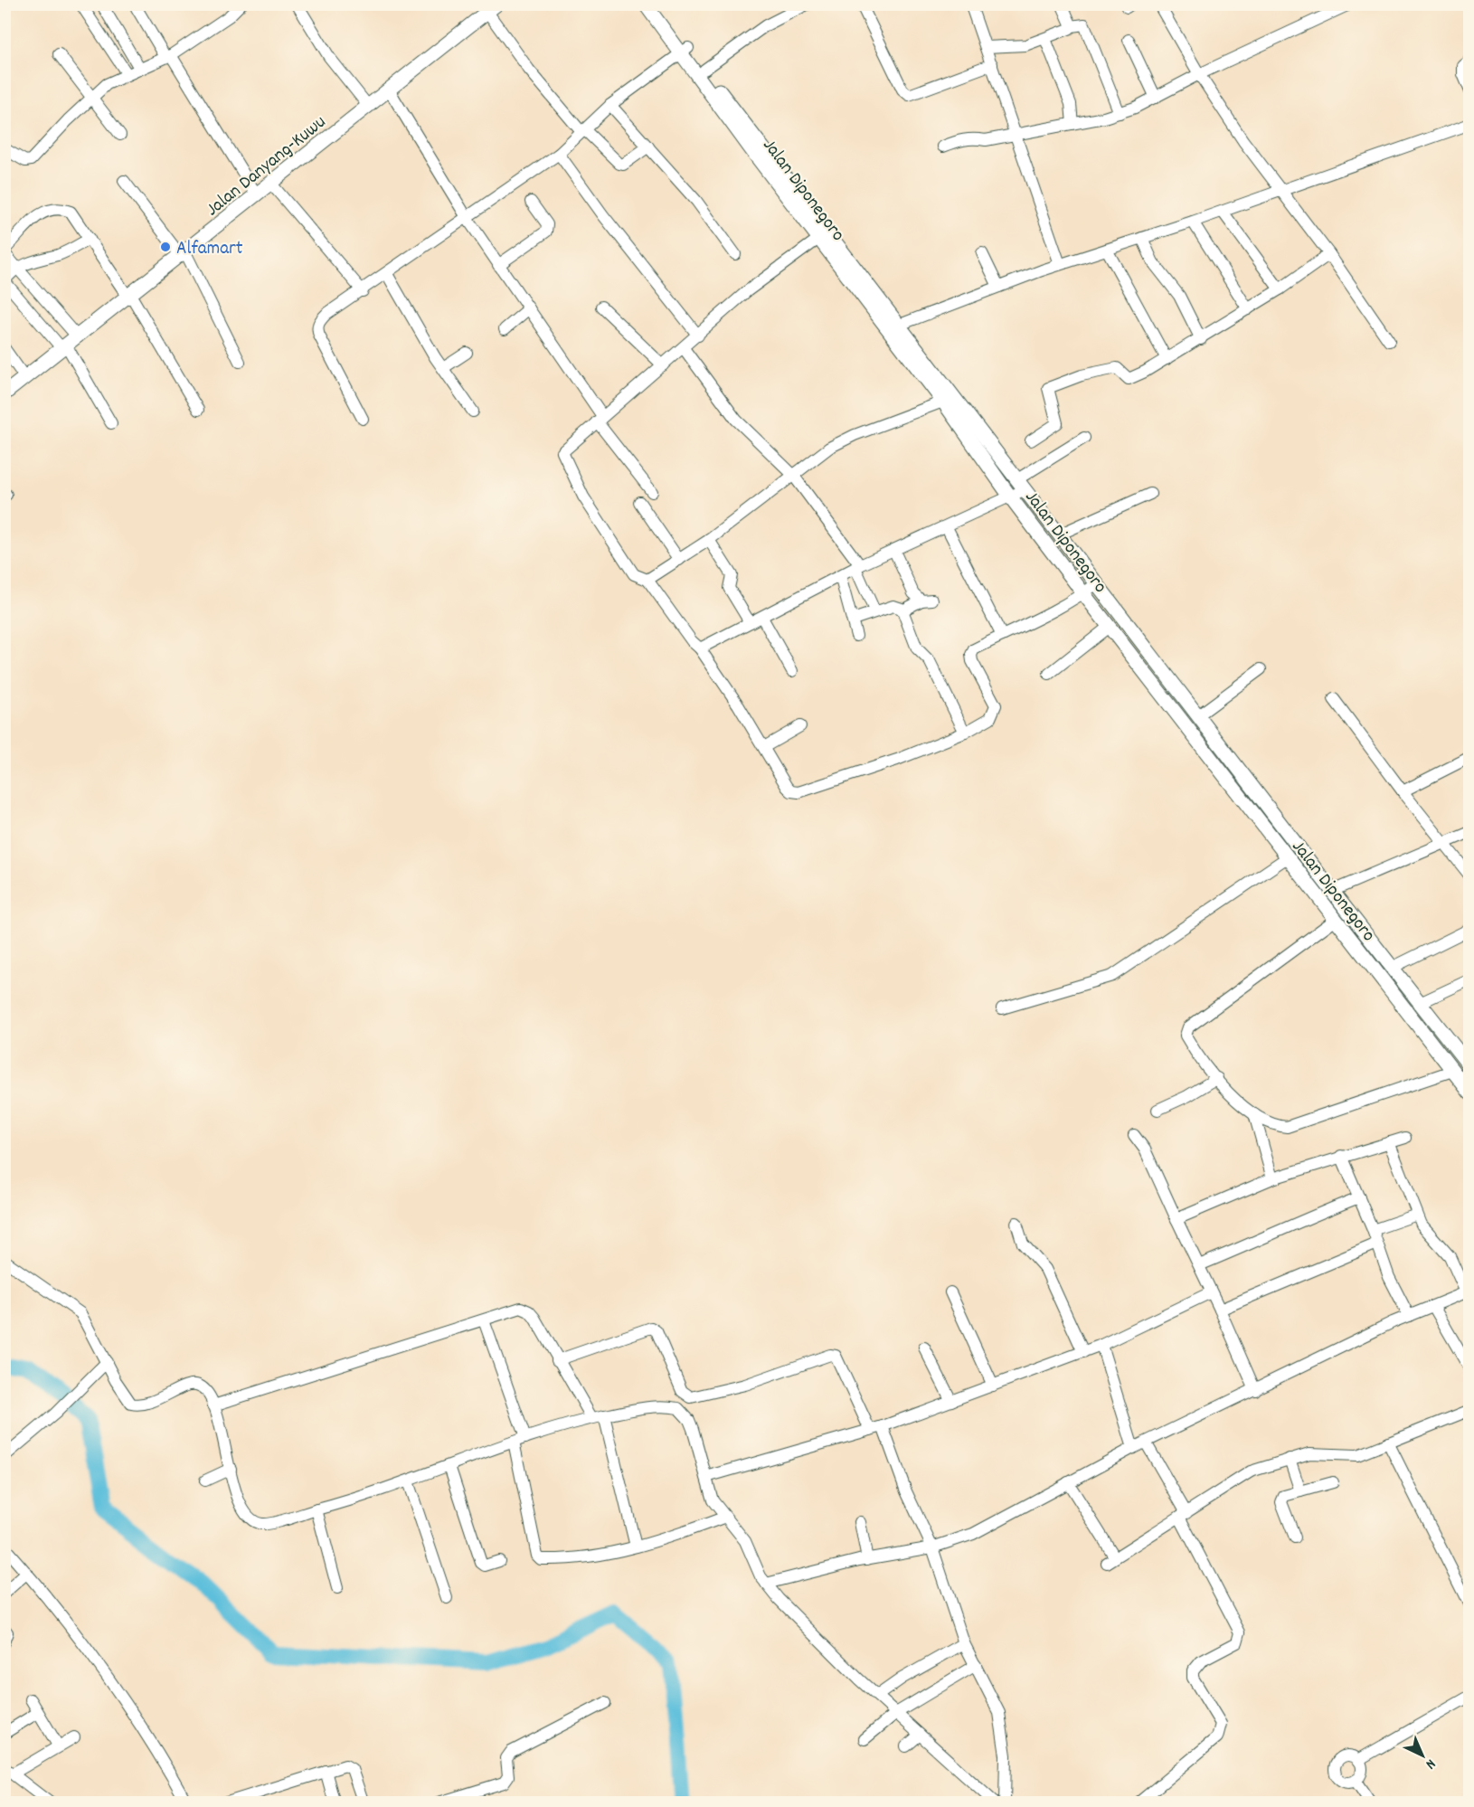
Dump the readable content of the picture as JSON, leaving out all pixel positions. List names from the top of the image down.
{
  "streets": {
    "main road": ["Jalan Danyang-Kuwu", "Jalan Diponegoro"]
  },
  "places": ["Alfamart"],
  "north": "bottom right"
}
